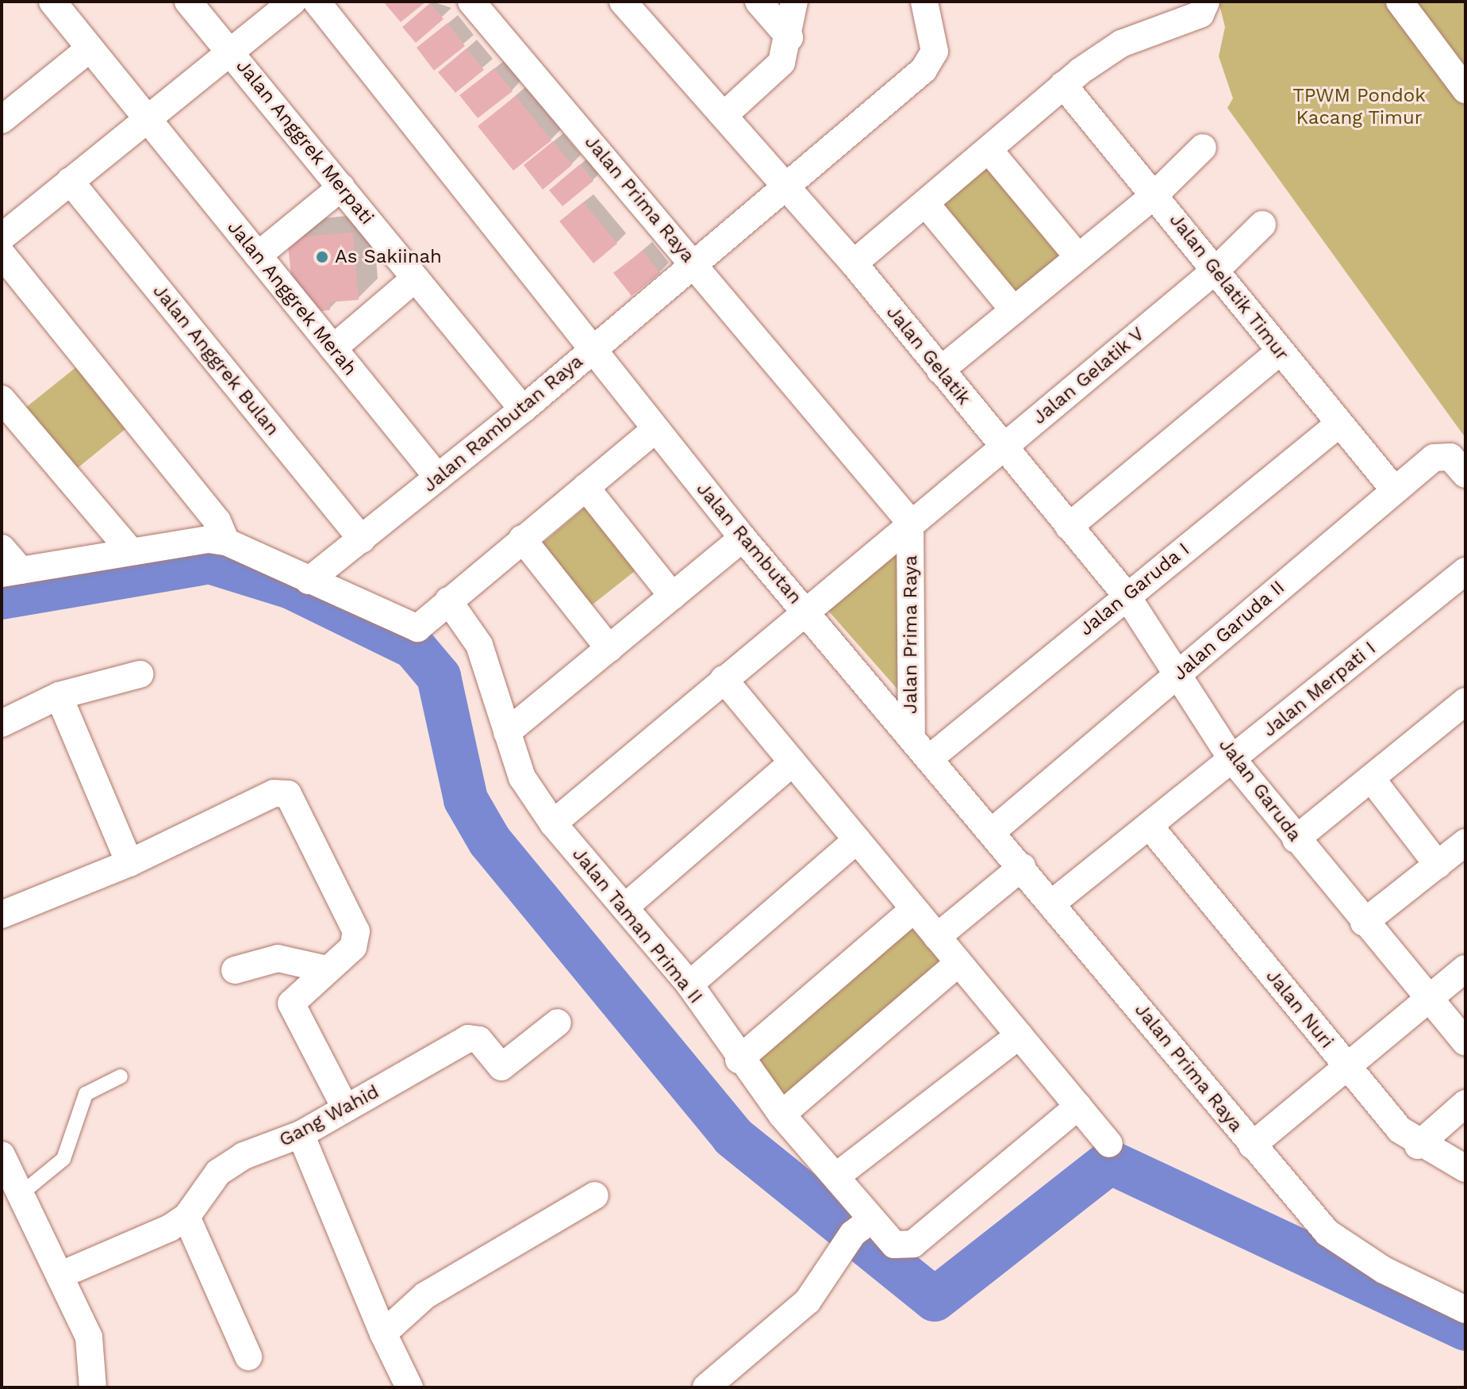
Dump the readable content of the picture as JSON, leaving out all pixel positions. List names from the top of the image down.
{
  "streets": {
    "street": [
      "Jalan Anggrek Merpati",
      "Jalan Prima Raya",
      "Jalan Gelatik Timur",
      "Jalan Anggrek Merah",
      "Jalan Gelatik",
      "Jalan Anggrek Bulan",
      "Jalan Gelatik V",
      "Jalan Rambutan Raya",
      "Jalan Rambutan",
      "Jalan Garuda I",
      "Jalan Garuda II",
      "Jalan Merpati I",
      "Jalan Garuda",
      "Jalan Taman Prima II",
      "Jalan Nuri",
      "Gang Wahid"
    ]
  },
  "crossings": [
    ["Jalan Anggrek Merpati", "Jalan Rambutan Raya"],
    ["Jalan Prima Raya", "Jalan Gelatik V"],
    ["Jalan Prima Raya", "Jalan Rambutan Raya"],
    ["Jalan Prima Raya", "Jalan Rambutan"],
    ["Jalan Prima Raya", "Jalan Garuda I"],
    ["Jalan Prima Raya", "Jalan Garuda II"],
    ["Jalan Prima Raya", "Jalan Merpati I"],
    ["Jalan Gelatik Timur", "Jalan Gelatik V"],
    ["Jalan Gelatik Timur", "Jalan Garuda I"],
    ["Jalan Gelatik Timur", "Jalan Garuda II"],
    ["Jalan Anggrek Merah", "Jalan Rambutan Raya"],
    ["Jalan Gelatik", "Jalan Gelatik V"],
    ["Jalan Gelatik", "Jalan Rambutan Raya"],
    ["Jalan Gelatik", "Jalan Garuda"],
    ["Jalan Anggrek Bulan", "Jalan Rambutan Raya"],
    ["Jalan Gelatik V", "Jalan Rambutan"],
    ["Jalan Gelatik V", "Jalan Taman Prima II"],
    ["Jalan Rambutan Raya", "Jalan Rambutan"],
    ["Jalan Garuda I", "Jalan Garuda"],
    ["Jalan Garuda II", "Jalan Garuda"],
    ["Jalan Merpati I", "Jalan Garuda"],
    ["Jalan Merpati I", "Jalan Nuri"]
  ],
  "parks": ["TPWM Pondok Kacang Timur"],
  "places": ["As Sakiinah"]
}
